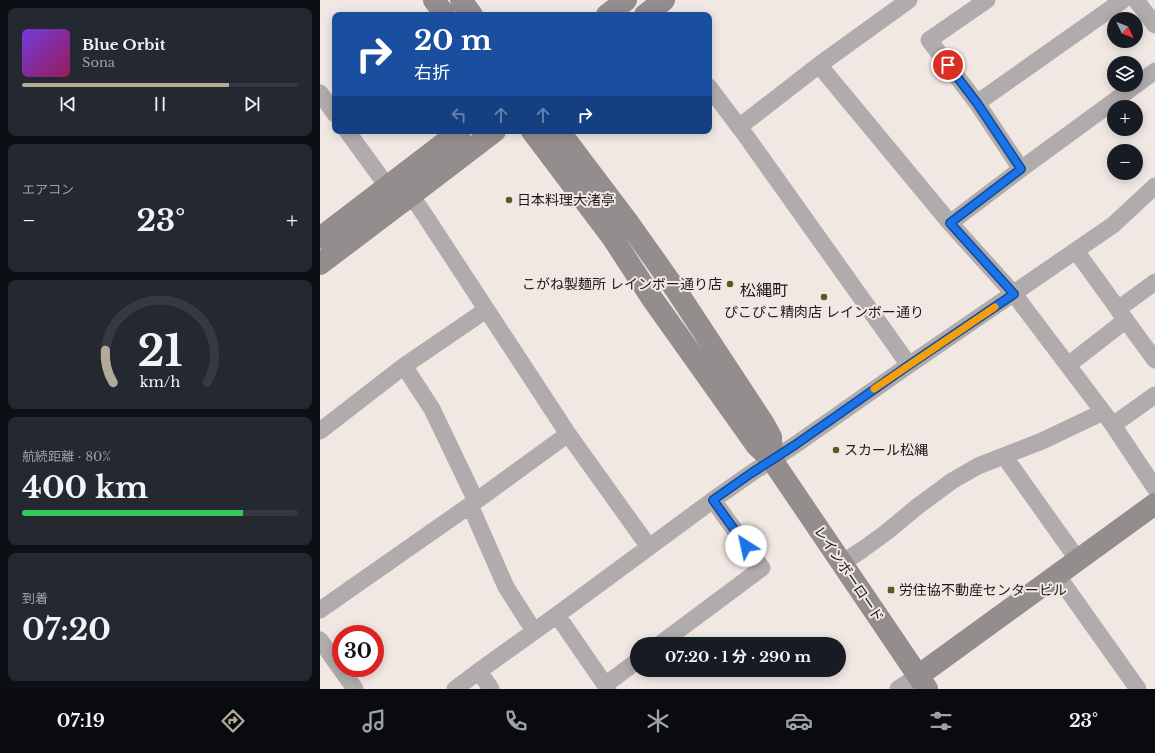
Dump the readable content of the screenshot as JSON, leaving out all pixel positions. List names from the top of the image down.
{
  "streets": {
    "street": ["レインボーロード"]
  },
  "districts": ["松縄町"],
  "places": {
    "other": [
      "日本料理大渚亭",
      "こがね製麺所 レインボー通り店",
      "ぴこぴこ精肉店 レインボー通り",
      "スカール松縄"
    ],
    "transit": ["労住協不動産センタービル"]
  },
  "north": "bottom right",
  "page": {
    "map_buttons": ["+", "−"],
    "turn": ["20 m", "右折"],
    "song": ["Blue Orbit", "Sona"],
    "tile": [
      "エアコン",
      ["航続距離 · 80%", "400 km"],
      ["到着", "07:20"]
    ],
    "heat": ["−", "23°", "+"],
    "limit": "30",
    "trip": "07:20 · 1 分 · 290 m",
    "tabs": ["07:19", "23°"],
    "gauge": ["21", "km/h"]
  }
}
